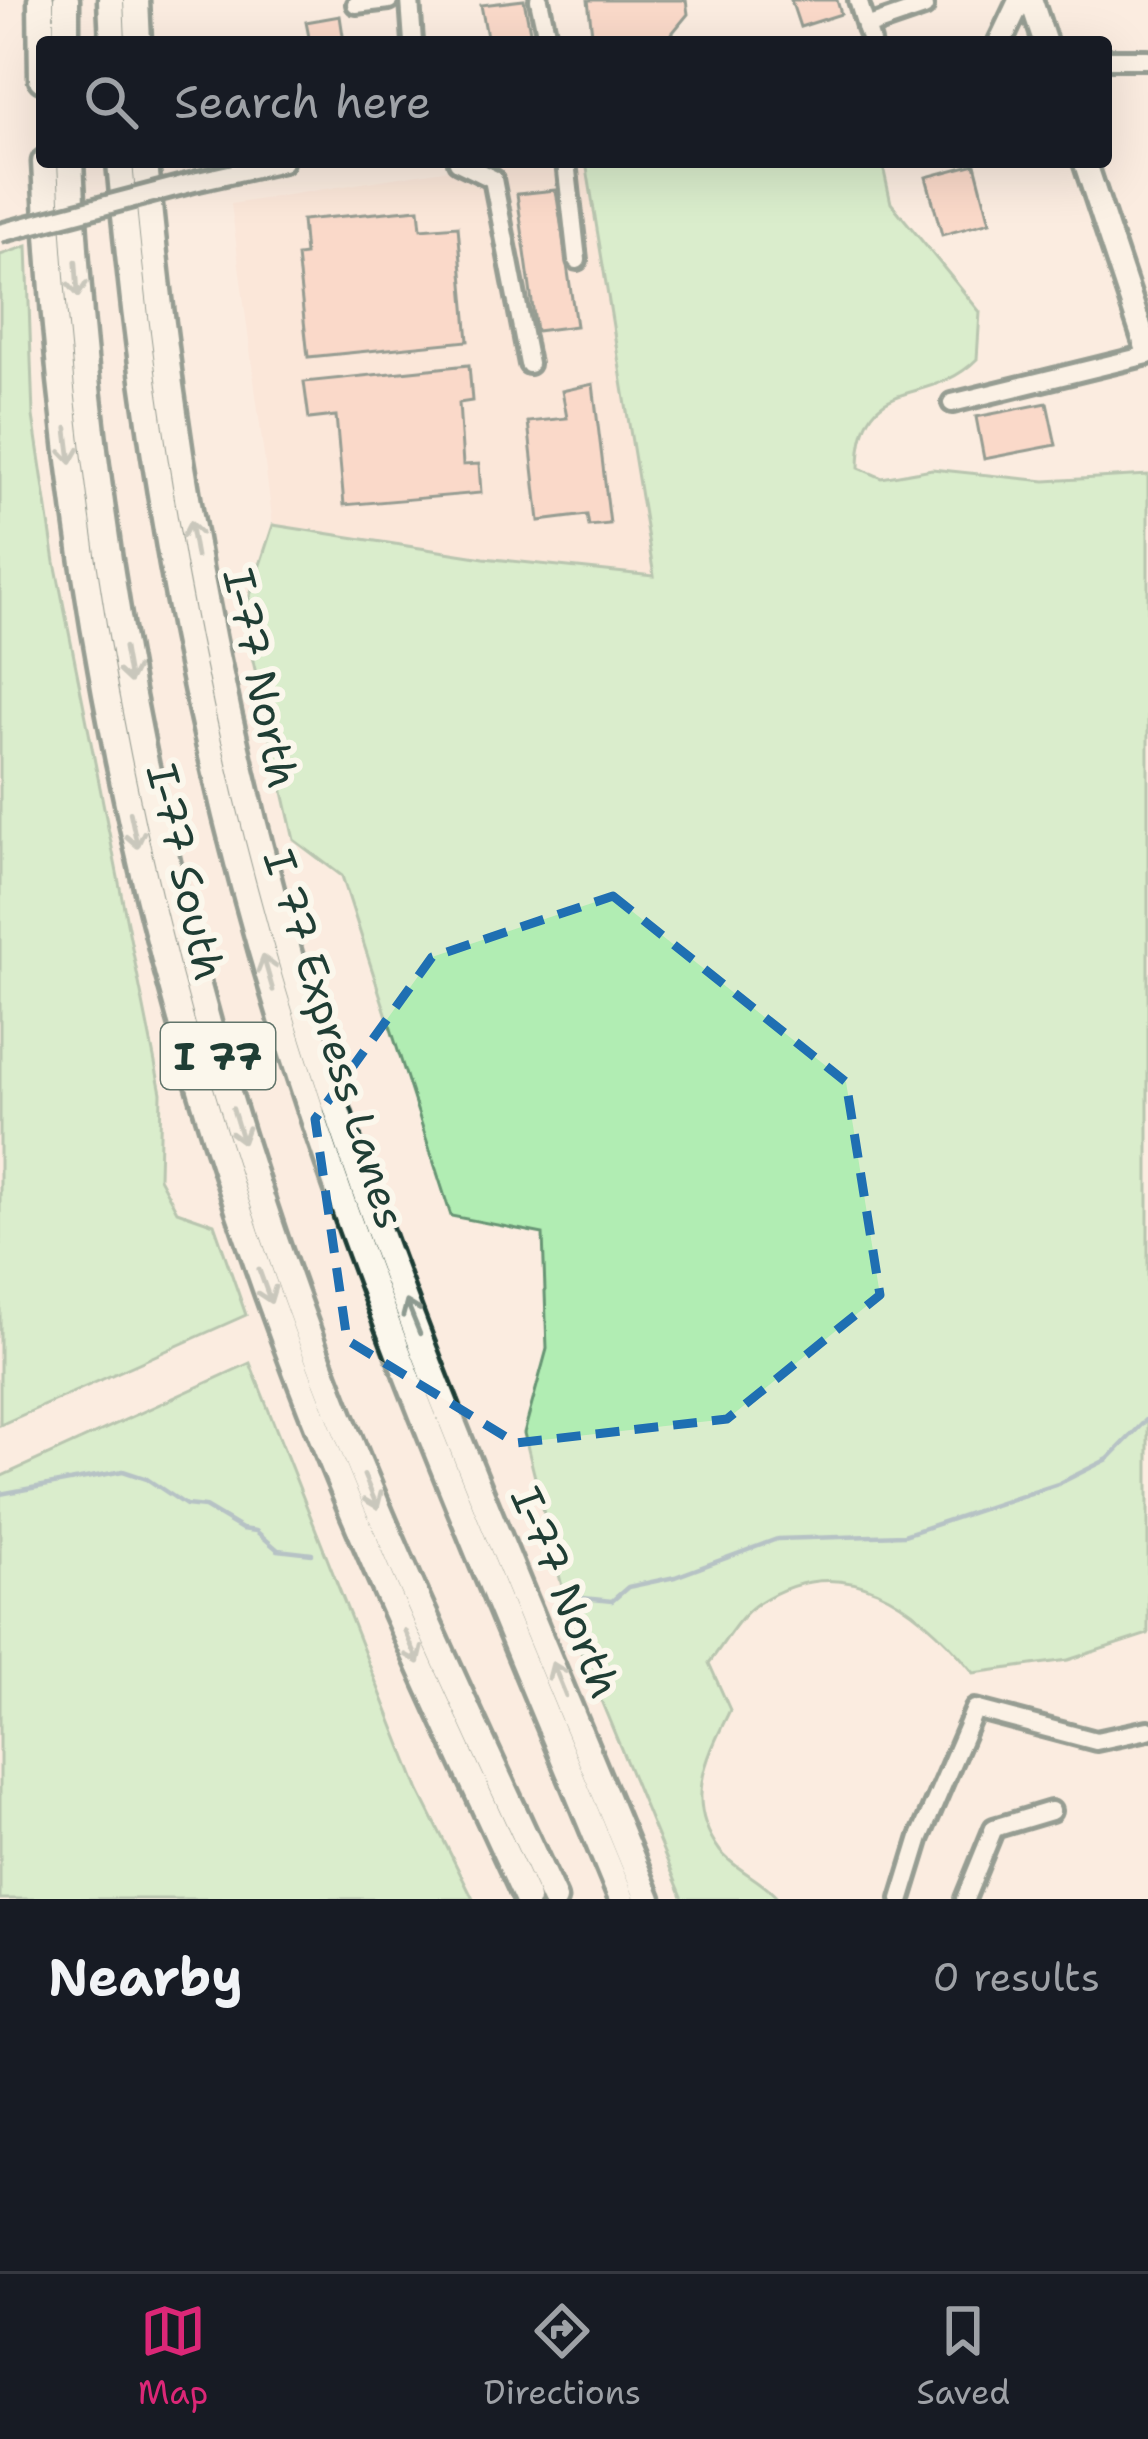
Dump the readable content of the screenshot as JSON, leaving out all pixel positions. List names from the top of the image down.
{
  "streets": {
    "highway": [
      "I-77 North",
      "I-77 South",
      "I 77 Express Lanes",
      "I 77"
    ]
  },
  "crossings": [
    ["I-77 North", "I 77"]
  ],
  "page": {
    "search": "Search here",
    "heading": ["Nearby", "0 results"],
    "nav": ["Map", "Directions", "Saved"]
  }
}
